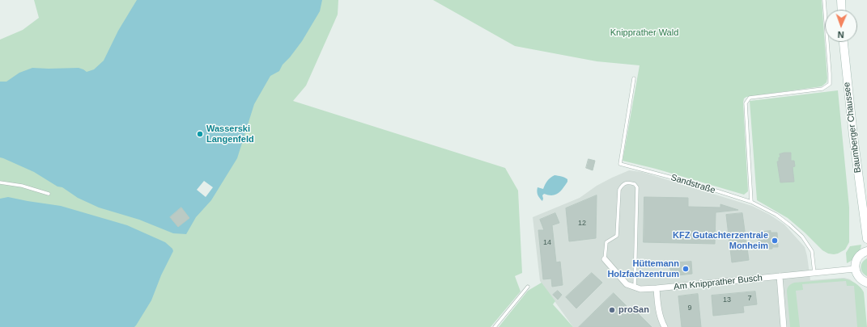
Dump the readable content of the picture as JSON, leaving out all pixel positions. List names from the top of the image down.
{
  "streets": {
    "street": ["Baumberger Chaussee", "Am Knipprather Busch"],
    "lane": ["Sandstraße"]
  },
  "crossings": [
    ["Sandstraße", "Am Knipprather Busch"]
  ],
  "parks": ["Knipprather Wald"],
  "places": [
    "Wasserski Langenfeld",
    "KFZ Gutachterzentrale Monheim",
    "Hüttemann Holzfachzentrum",
    "proSan"
  ],
  "house_numbers": [
    "12",
    "14",
    "7",
    "13",
    "9"
  ],
  "north": "bottom"
}
